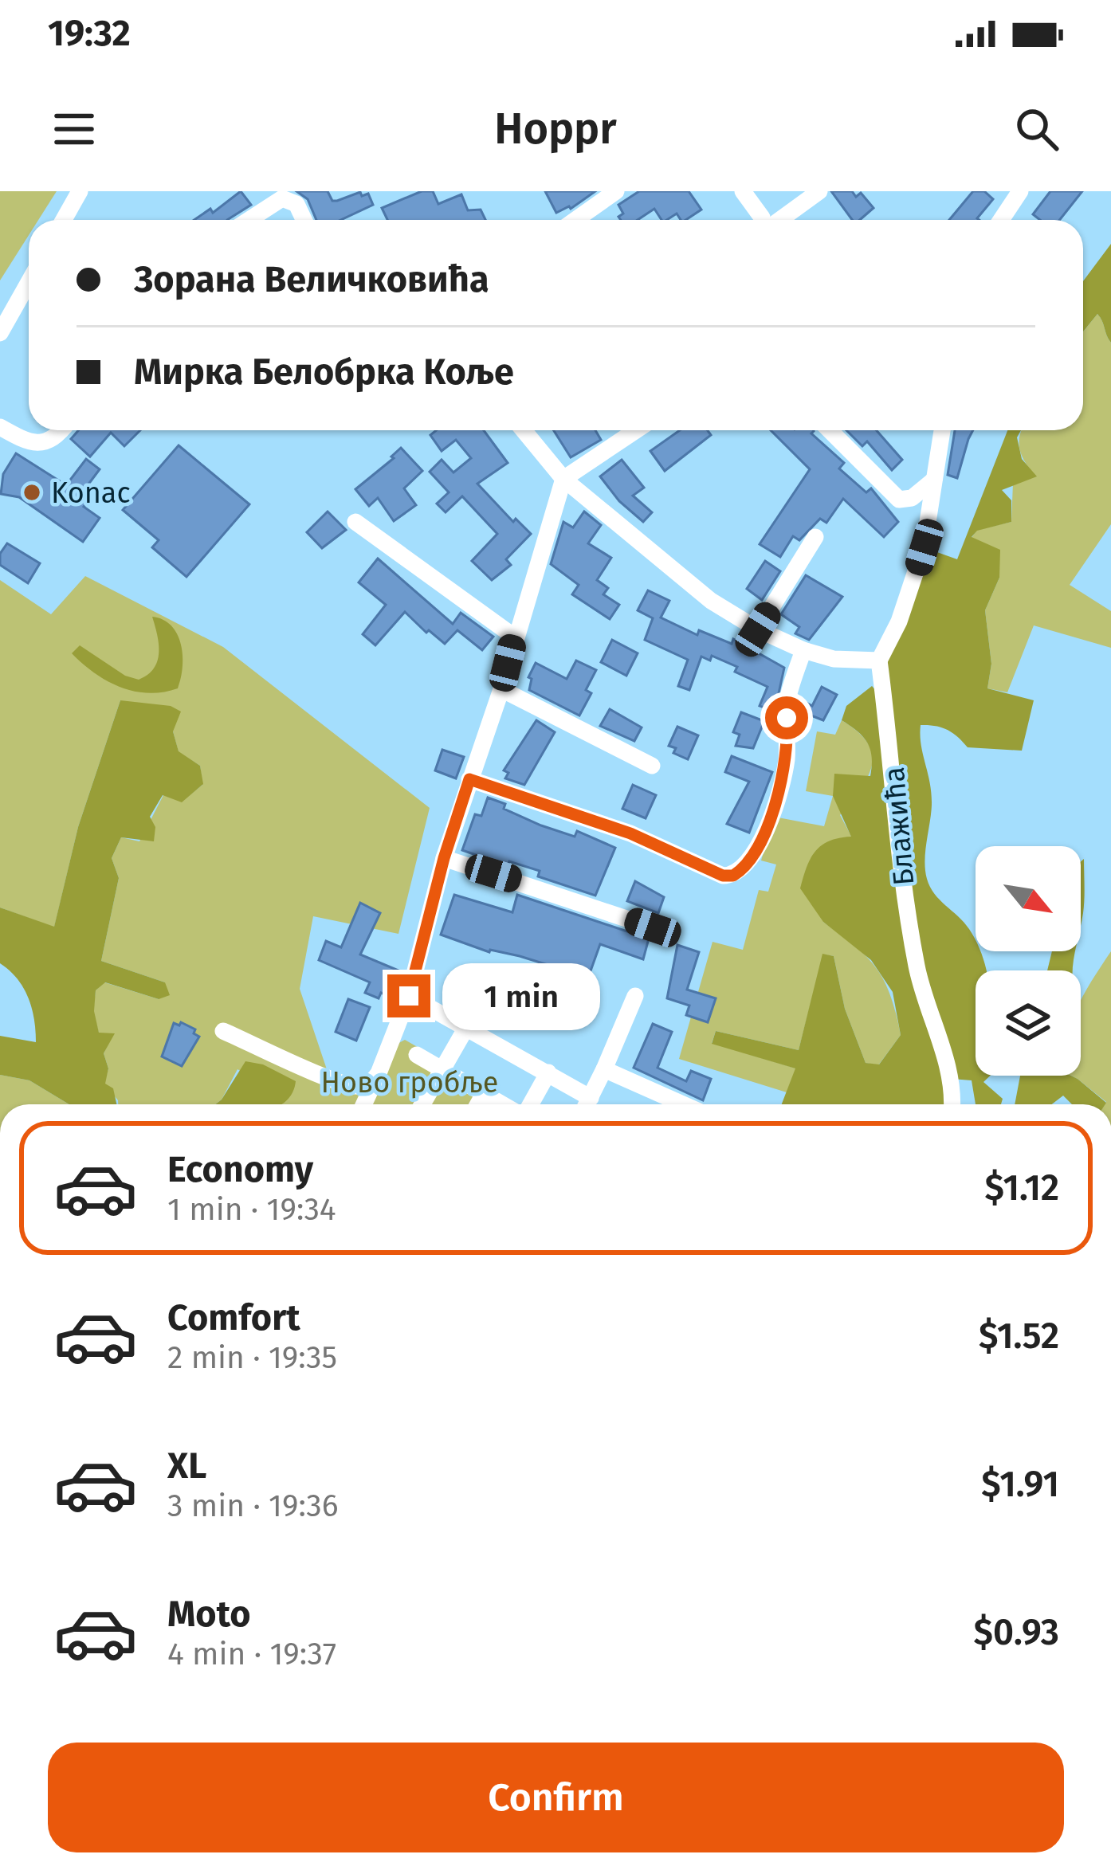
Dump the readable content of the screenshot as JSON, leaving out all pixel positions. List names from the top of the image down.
{
  "streets": {
    "street": ["Блажића"]
  },
  "parks": ["Ново гробље"],
  "places": ["Konac"],
  "north": "bottom right",
  "page": {
    "status": "19:32",
    "header": "Hoppr",
    "banner": ["Зорана Величковића", "Мирка Белобрка Коље"],
    "bubble": "1 min",
    "list": [
      {
        "name": "Economy",
        "note": "1 min · 19:34",
        "value": "$1.12"
      },
      {
        "name": "Comfort",
        "note": "2 min · 19:35",
        "value": "$1.52"
      },
      {
        "name": "XL",
        "note": "3 min · 19:36",
        "value": "$1.91"
      },
      {
        "name": "Moto",
        "note": "4 min · 19:37",
        "value": "$0.93"
      }
    ],
    "buttons": "Confirm"
  }
}
